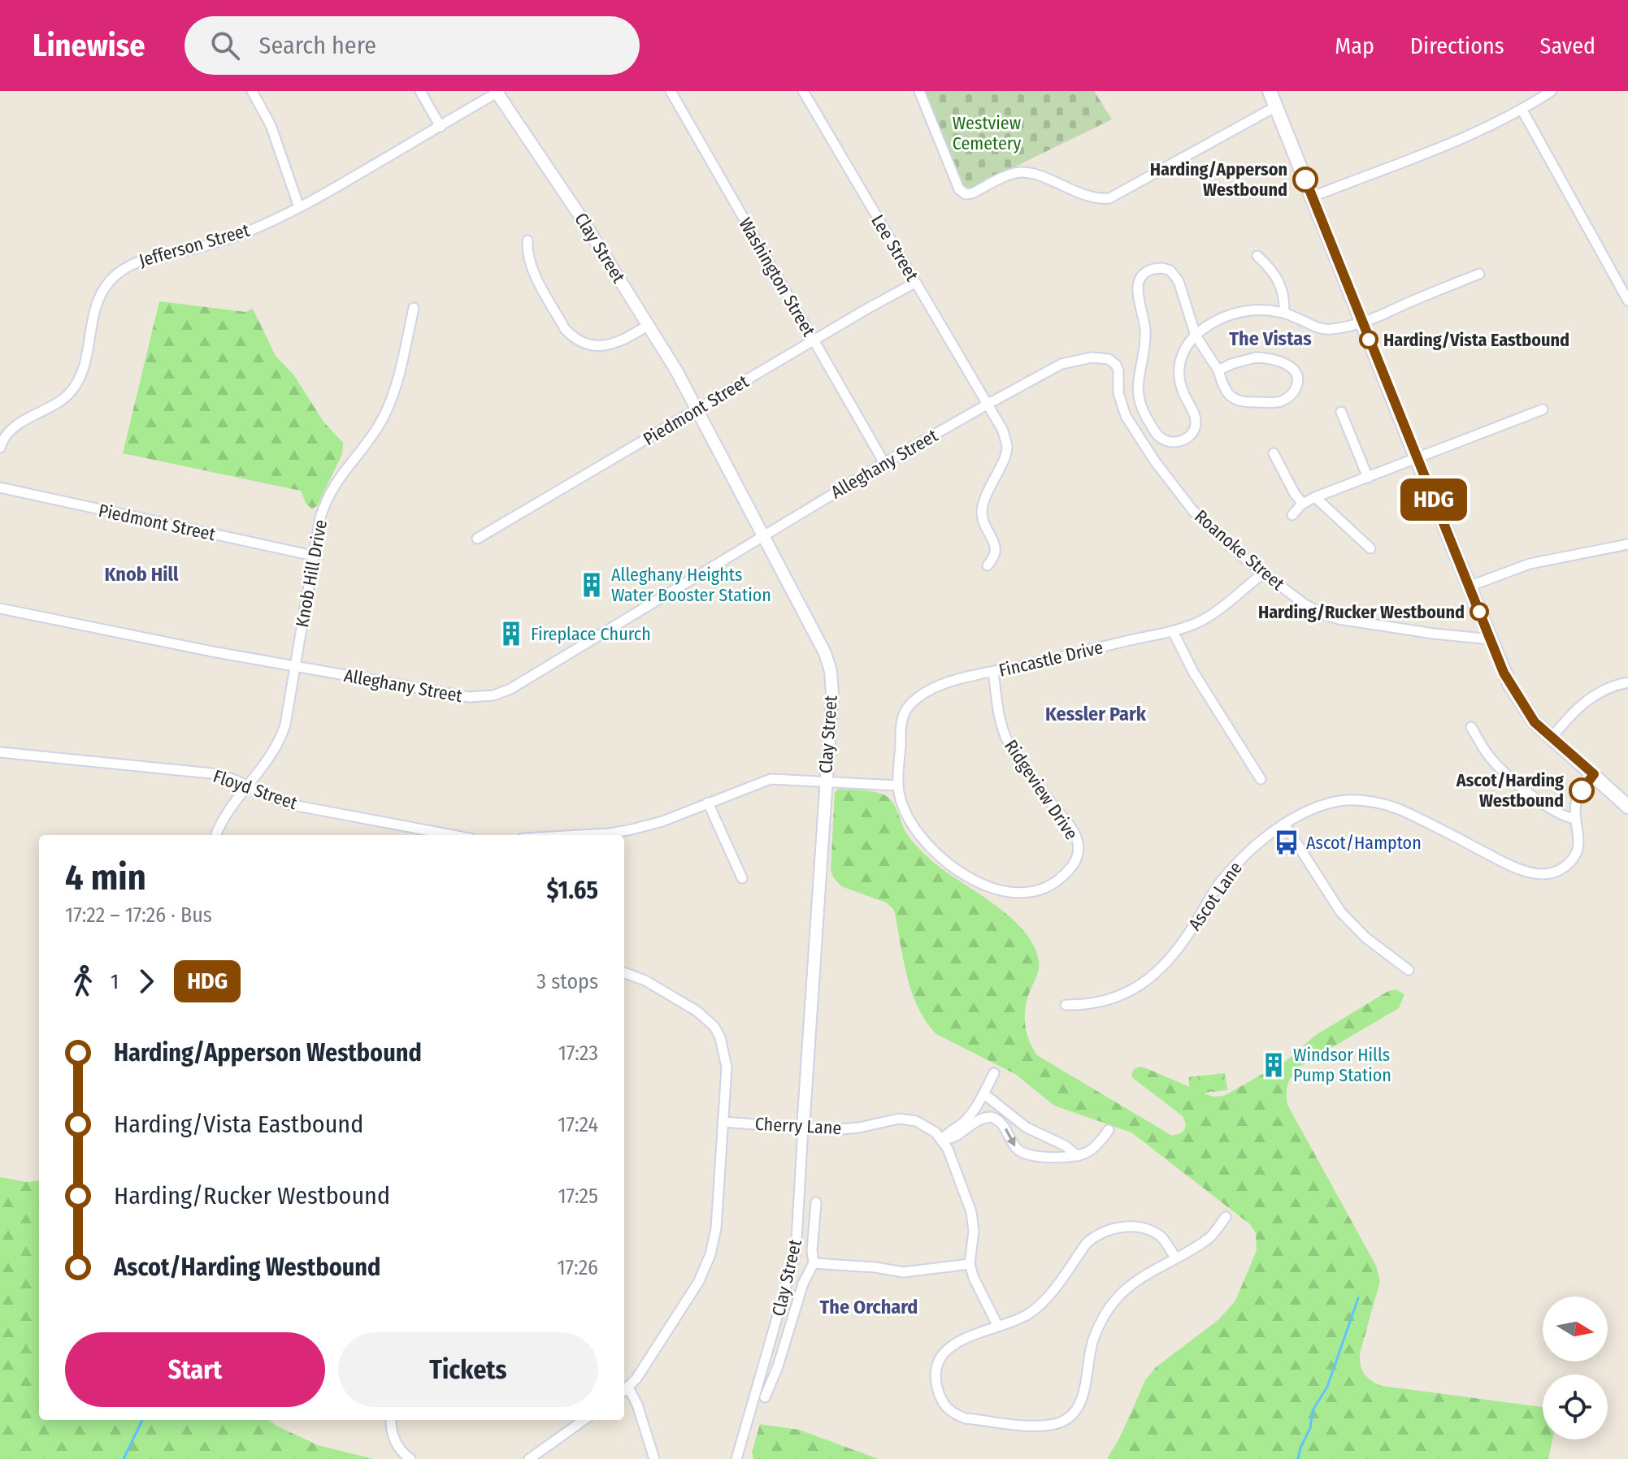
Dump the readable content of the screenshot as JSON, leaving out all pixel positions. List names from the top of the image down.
{
  "streets": {
    "street": [
      "Jefferson Street",
      "Clay Street",
      "Lee Street",
      "Washington Street",
      "Piedmont Street",
      "Alleghany Street",
      "Roanoke Street",
      "Knob Hill Drive",
      "Fincastle Drive",
      "Floyd Street",
      "Ridgeview Drive",
      "Ascot Lane",
      "Cherry Lane"
    ]
  },
  "crossings": [
    ["Jefferson Street", "Clay Street"],
    ["Clay Street", "Piedmont Street"],
    ["Clay Street", "Alleghany Street"],
    ["Clay Street", "Cherry Lane"],
    ["Lee Street", "Piedmont Street"],
    ["Lee Street", "Alleghany Street"],
    ["Washington Street", "Piedmont Street"],
    ["Washington Street", "Alleghany Street"],
    ["Piedmont Street", "Knob Hill Drive"],
    ["Alleghany Street", "Roanoke Street"],
    ["Alleghany Street", "Knob Hill Drive"],
    ["Roanoke Street", "Fincastle Drive"],
    ["Knob Hill Drive", "Floyd Street"],
    ["Fincastle Drive", "Ridgeview Drive"]
  ],
  "districts": [
    "The Vistas",
    "Knob Hill",
    "Kessler Park",
    "The Orchard"
  ],
  "parks": ["Westview Cemetery"],
  "places": {
    "other": [
      "Harding/Apperson Westbound",
      "Harding/Vista Eastbound",
      "Harding/Rucker Westbound",
      "Ascot/Harding Westbound"
    ],
    "building": ["Alleghany Heights Water Booster Station", "Fireplace Church", "Windsor Hills Pump Station"],
    "bus stop": ["Ascot/Hampton"]
  },
  "lines": ["bus line HDG"],
  "north": "right",
  "page": {
    "header": "Linewise",
    "search": "Search here",
    "nav": ["Map", "Directions", "Saved"],
    "on_map": "HDG",
    "heading": ["4 min", "17:22 – 17:26 · Bus", "$1.65"],
    "legs": ["1", "HDG", "3 stops"],
    "list": [
      {
        "name": "Harding/Apperson Westbound",
        "value": "17:23"
      },
      {
        "name": "Harding/Vista Eastbound",
        "value": "17:24"
      },
      {
        "name": "Harding/Rucker Westbound",
        "value": "17:25"
      },
      {
        "name": "Ascot/Harding Westbound",
        "value": "17:26"
      }
    ],
    "buttons": ["Start", "Tickets"]
  }
}
